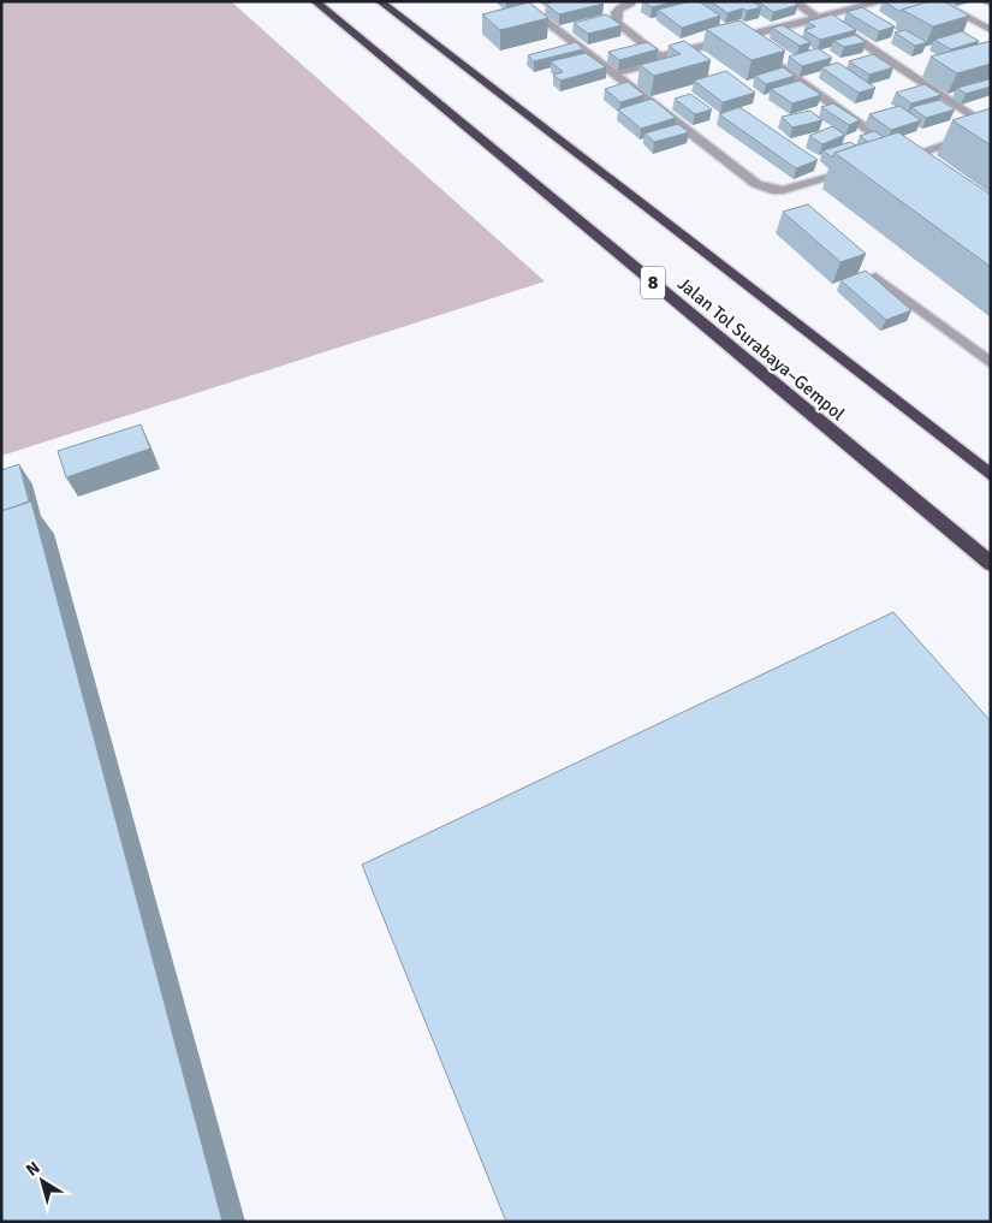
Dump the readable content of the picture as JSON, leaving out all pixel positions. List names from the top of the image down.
{
  "streets": {
    "highway": ["8", "Jalan Tol Surabaya–Gempol"]
  },
  "north": "top left"
}
